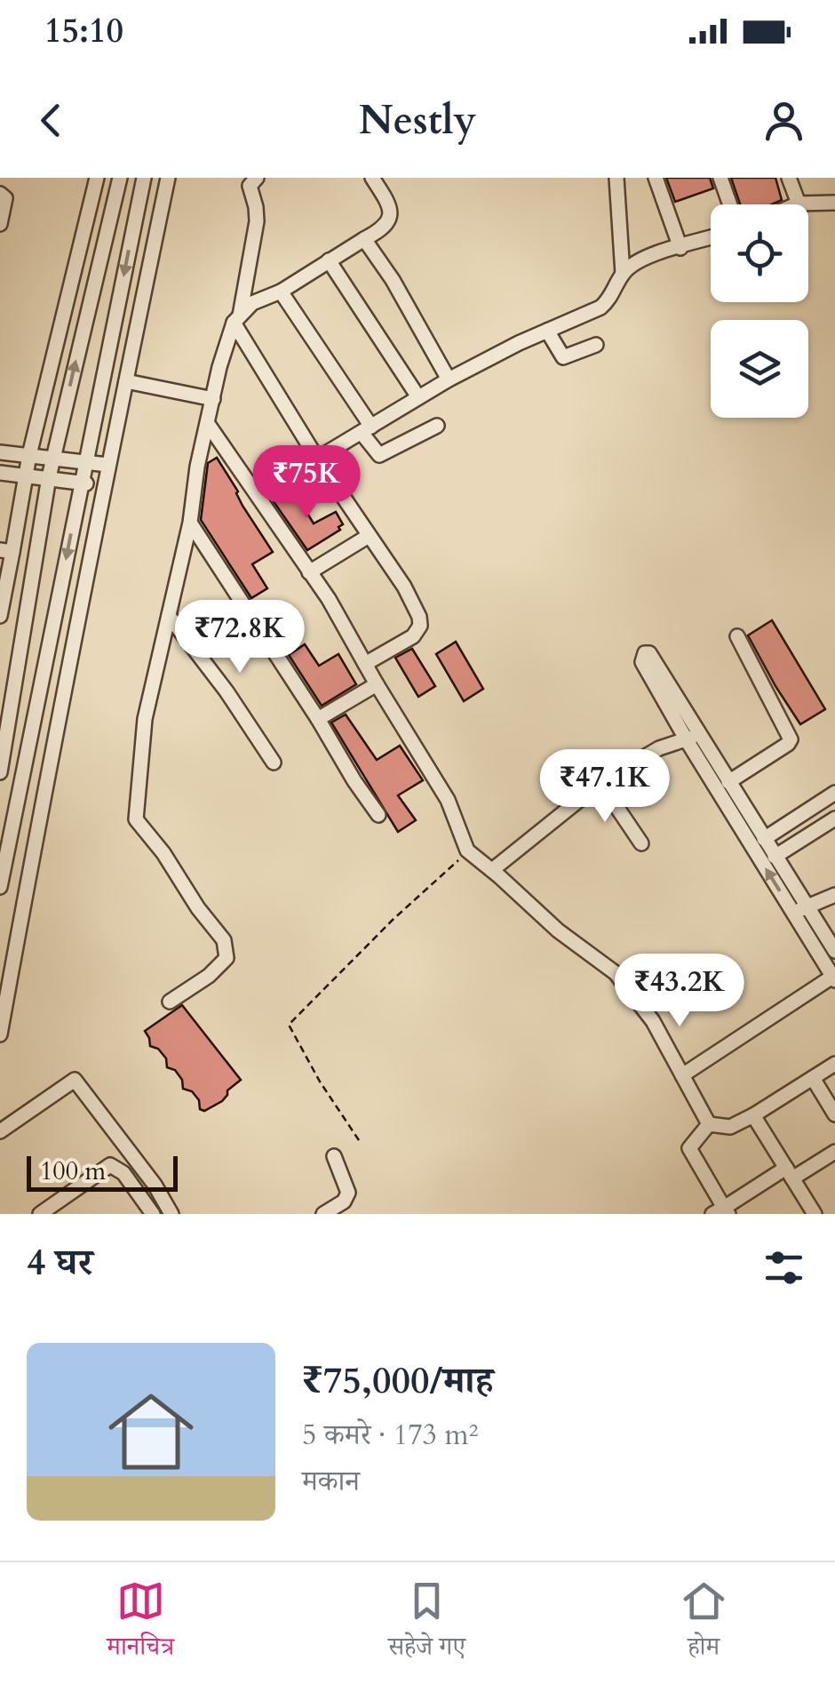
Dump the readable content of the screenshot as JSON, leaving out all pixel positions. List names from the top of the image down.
{
  "scale_bar": "100 m",
  "page": {
    "status": "15:10",
    "header": "Nestly",
    "price": [
      "₹75K",
      "₹72.8K",
      "₹47.1K",
      "₹43.2K"
    ],
    "scale": "100 m",
    "heading": "4 घर",
    "list": [
      {
        "name": "₹75,000/माह",
        "note": "5 कमरे · 173 m² · मकान"
      }
    ],
    "tabs": ["मानचित्र", "सहेजे गए", "होम"]
  }
}
